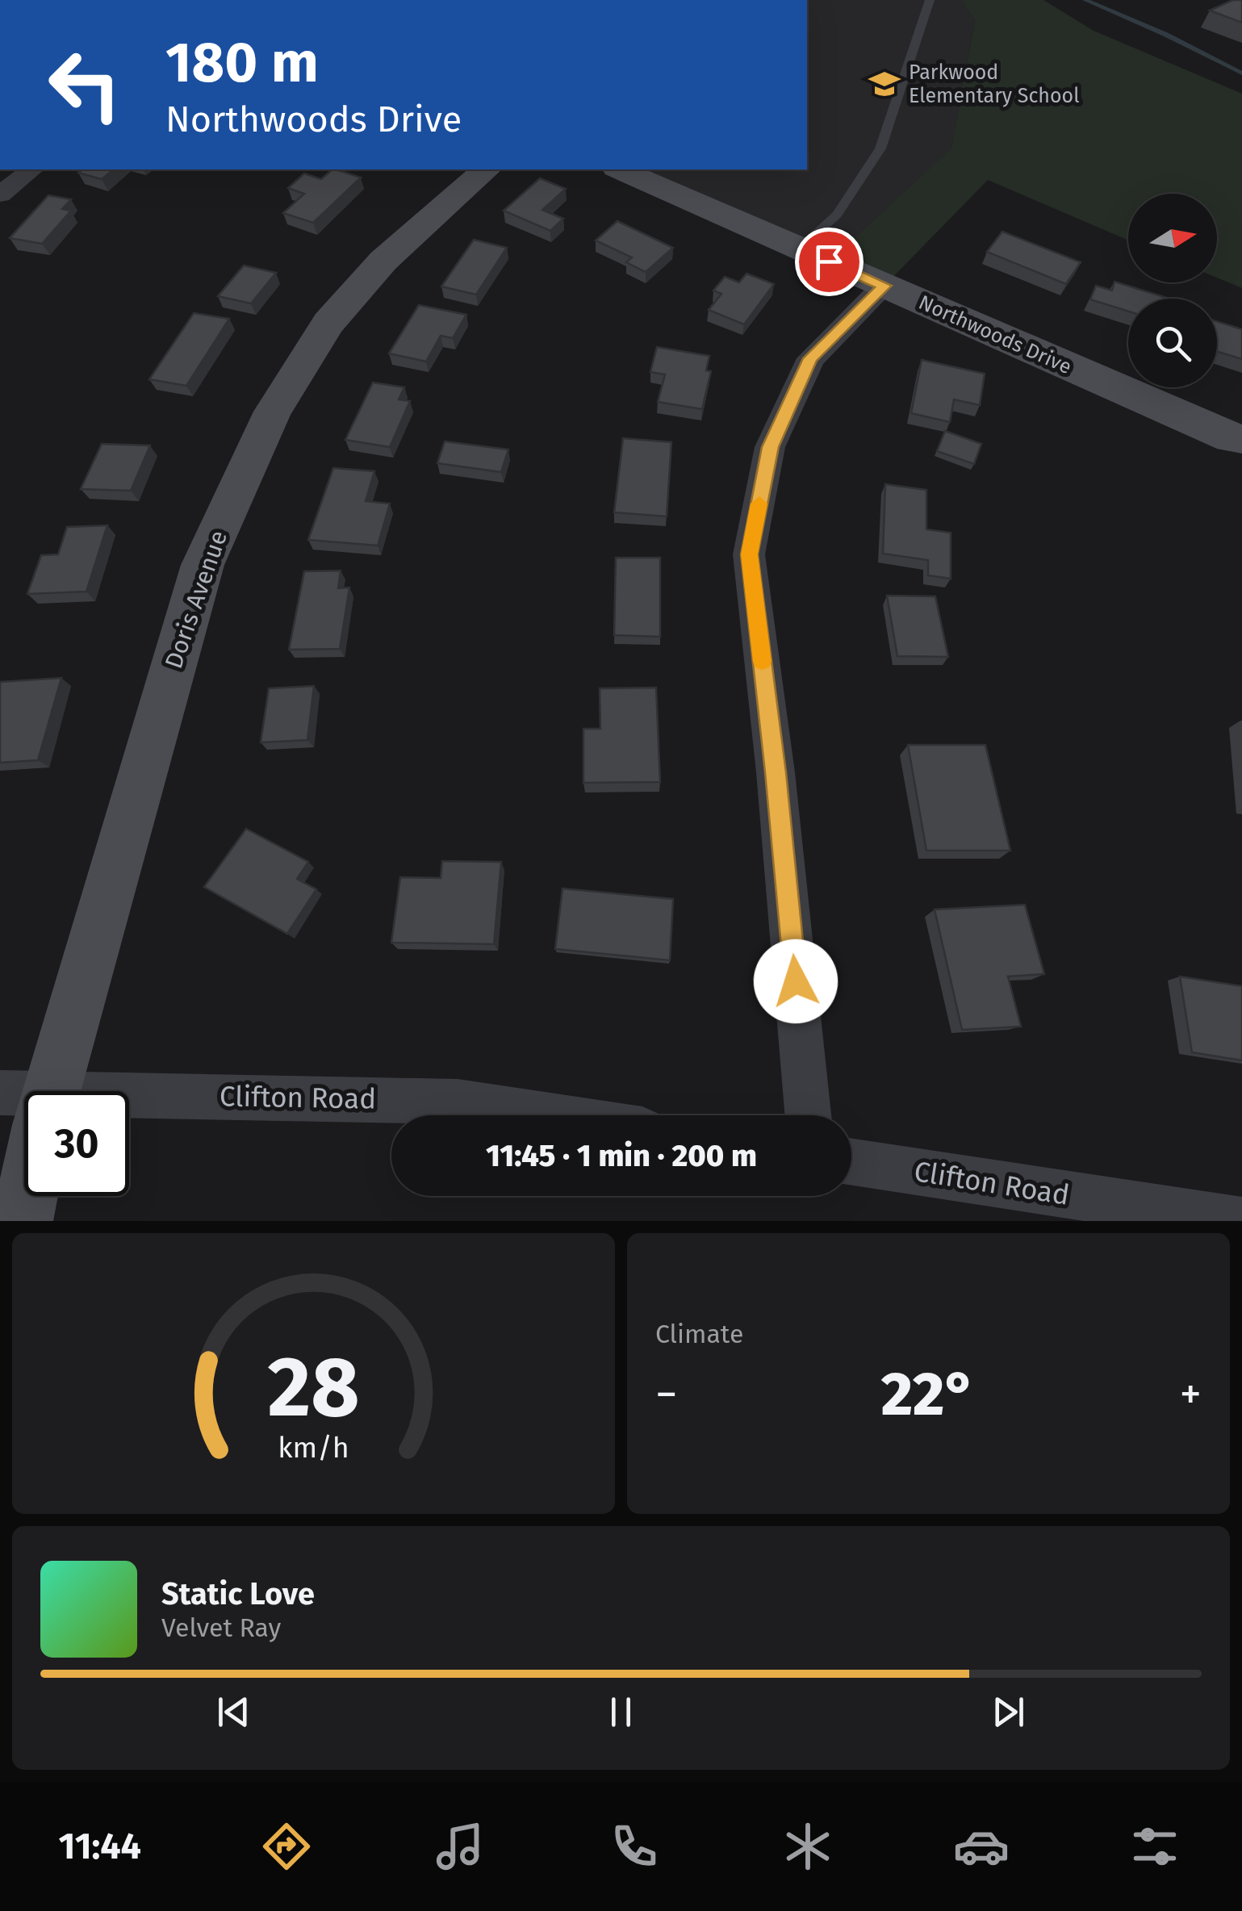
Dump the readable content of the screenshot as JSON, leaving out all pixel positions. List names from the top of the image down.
{
  "streets": {
    "street": ["Northwoods Drive", "Doris Avenue", "Clifton Road"]
  },
  "places": {
    "school or university": ["Parkwood Elementary School"]
  },
  "north": "right",
  "page": {
    "turn": ["180 m", "Northwoods Drive"],
    "limit": "30",
    "trip": "11:45 · 1 min · 200 m",
    "tile": "Climate",
    "heat": ["−", "22°", "+"],
    "song": ["Static Love", "Velvet Ray"],
    "tabs": "11:44",
    "gauge": ["28", "km/h"]
  }
}
